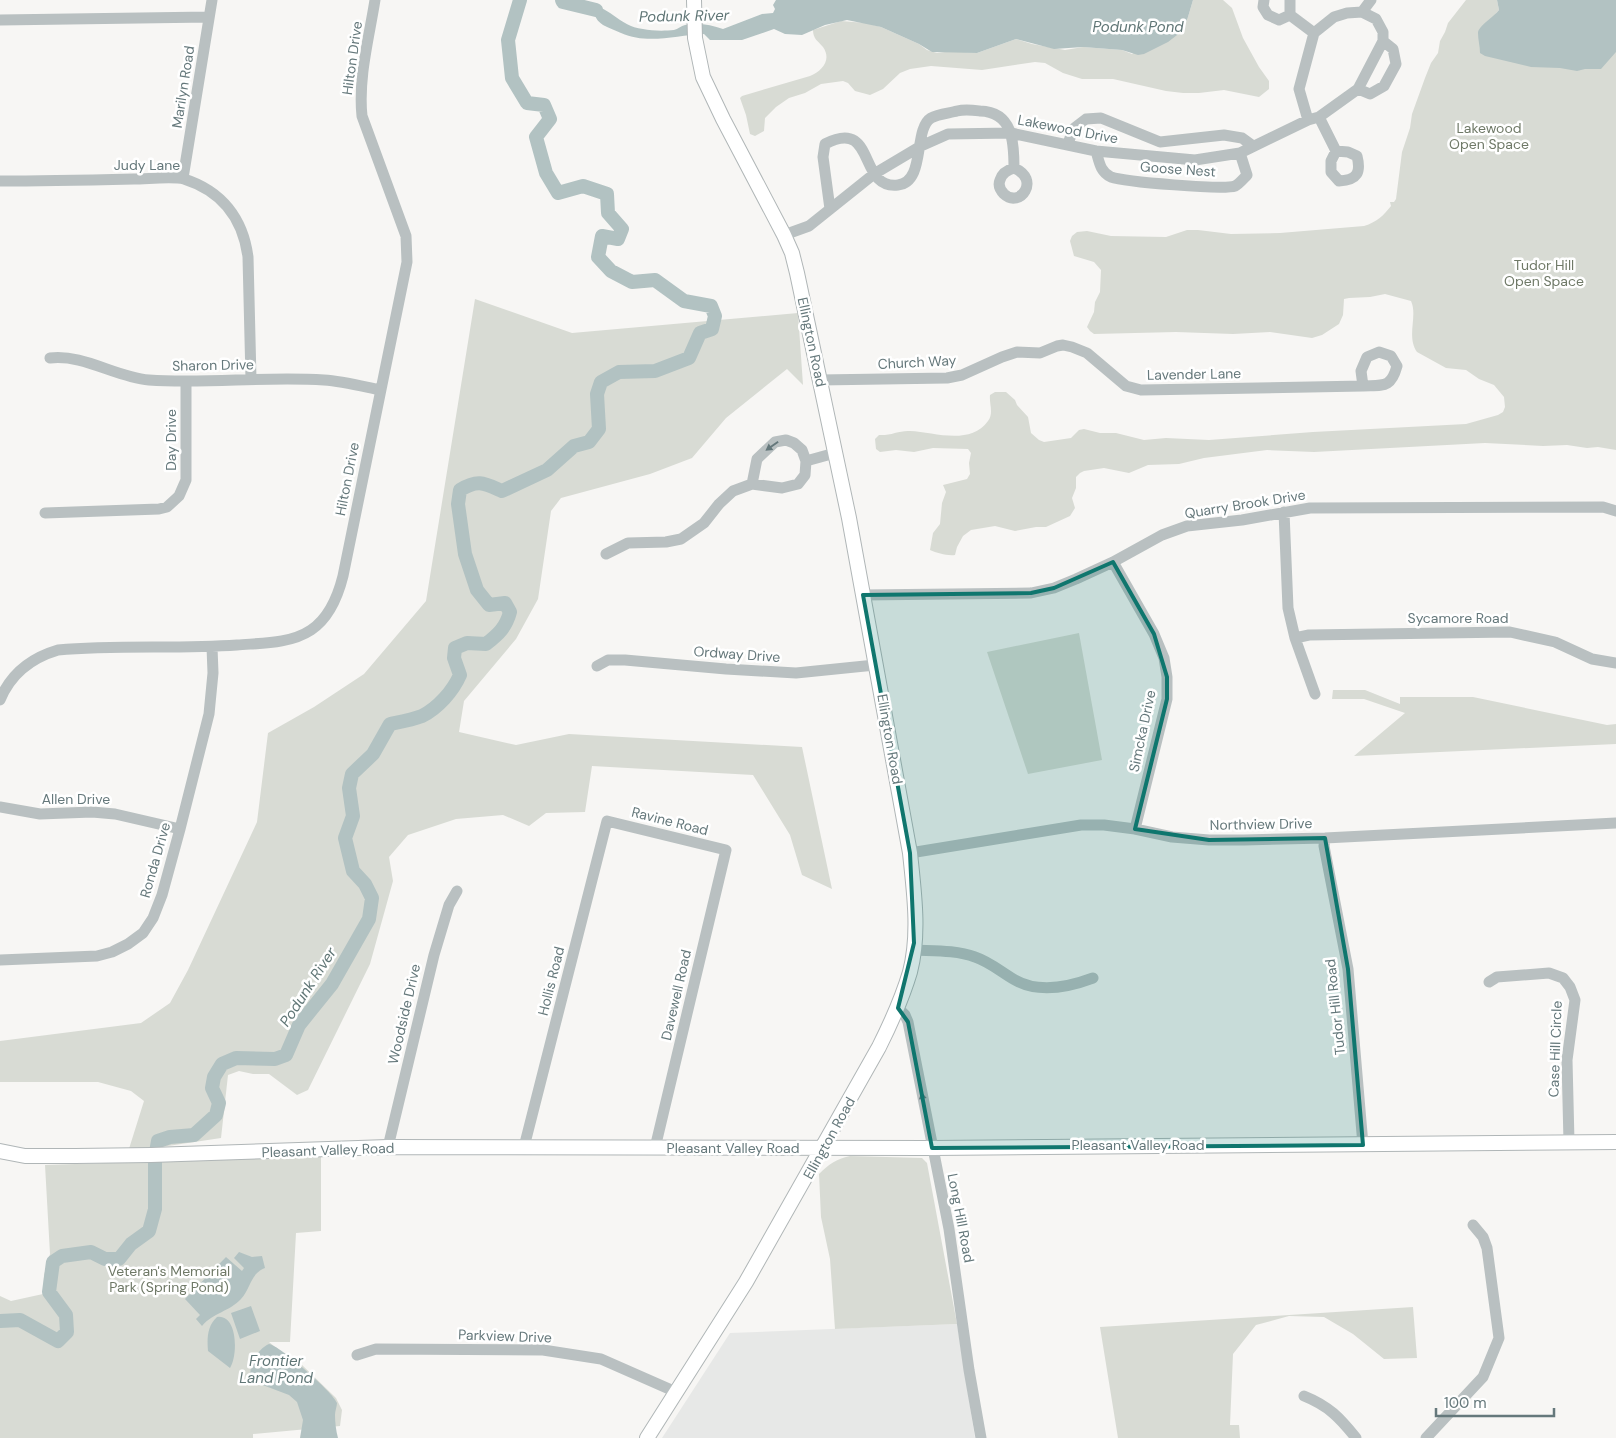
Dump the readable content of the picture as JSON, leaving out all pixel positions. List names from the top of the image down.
{
  "streets": {
    "main road": ["Ellington Road", "Pleasant Valley Road"],
    "street": [
      "Hilton Drive",
      "Marilyn Road",
      "Lakewood Drive",
      "Judy Lane",
      "Goose Nest",
      "Church Way",
      "Sharon Drive",
      "Lavender Lane",
      "Day Drive",
      "Quarry Brook Drive",
      "Sycamore Road",
      "Ordway Drive",
      "Simcka Drive",
      "Allen Drive",
      "Ravine Road",
      "Northview Drive",
      "Ronda Drive",
      "Hollis Road",
      "Davewell Road",
      "Tudor Hill Road",
      "Woodside Drive",
      "Case Hill Circle",
      "Long Hill Road",
      "Parkview Drive"
    ]
  },
  "crossings": [
    ["Hilton Drive", "Sharon Drive"],
    ["Hilton Drive", "Ronda Drive"],
    ["Marilyn Road", "Judy Lane"],
    ["Lakewood Drive", "Goose Nest"],
    ["Lakewood Drive", "Ellington Road"],
    ["Judy Lane", "Sharon Drive"],
    ["Ellington Road", "Church Way"],
    ["Ellington Road", "Quarry Brook Drive"],
    ["Ellington Road", "Ordway Drive"],
    ["Ellington Road", "Northview Drive"],
    ["Ellington Road", "Pleasant Valley Road"],
    ["Ellington Road", "Long Hill Road"],
    ["Ellington Road", "Parkview Drive"],
    ["Church Way", "Lavender Lane"],
    ["Sharon Drive", "Day Drive"],
    ["Quarry Brook Drive", "Simcka Drive"],
    ["Simcka Drive", "Northview Drive"],
    ["Allen Drive", "Ronda Drive"],
    ["Ravine Road", "Hollis Road"],
    ["Ravine Road", "Davewell Road"],
    ["Northview Drive", "Tudor Hill Road"],
    ["Hollis Road", "Pleasant Valley Road"],
    ["Davewell Road", "Pleasant Valley Road"],
    ["Tudor Hill Road", "Pleasant Valley Road"],
    ["Woodside Drive", "Pleasant Valley Road"],
    ["Case Hill Circle", "Pleasant Valley Road"],
    ["Pleasant Valley Road", "Long Hill Road"]
  ],
  "water": ["Podunk River", "Podunk Pond", "Frontier Land Pond"],
  "parks": ["Lakewood Open Space", "Tudor Hill Open Space", "Veteran's Memorial Park (Spring Pond)"],
  "scale_bar": "100 m"
}
